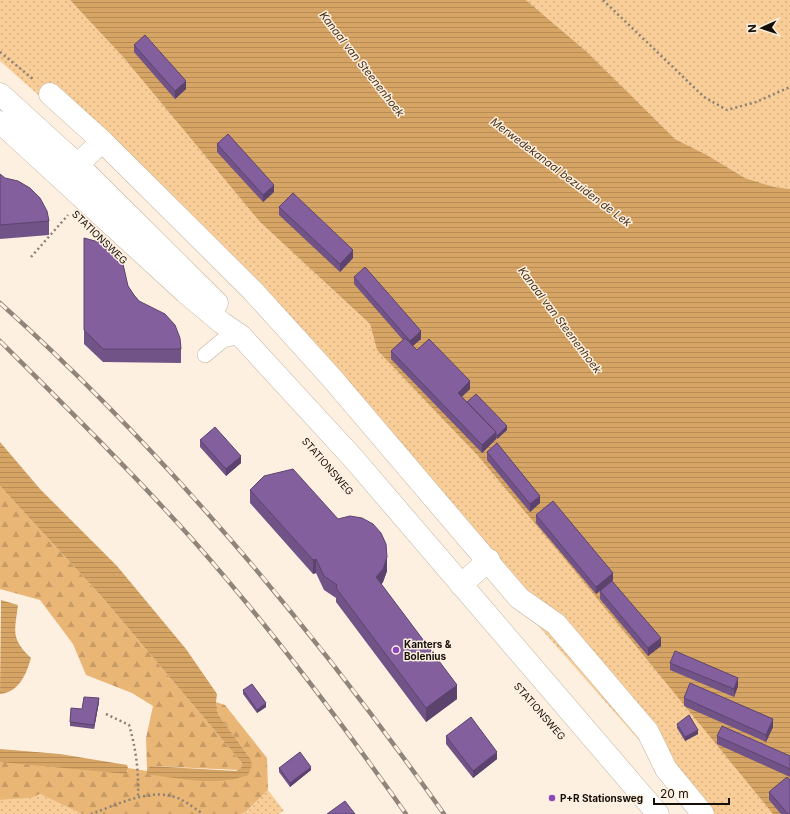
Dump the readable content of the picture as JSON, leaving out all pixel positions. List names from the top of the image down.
{
  "streets": {
    "main road": ["STATIONSWEG"]
  },
  "water": ["Kanaal van Steenenhoek", "Merwedekanaal bezuiden de Lek"],
  "places": ["Kanters & Bolenius", "P+R Stationsweg"],
  "scale_bar": "20 m",
  "north": "left"
}
